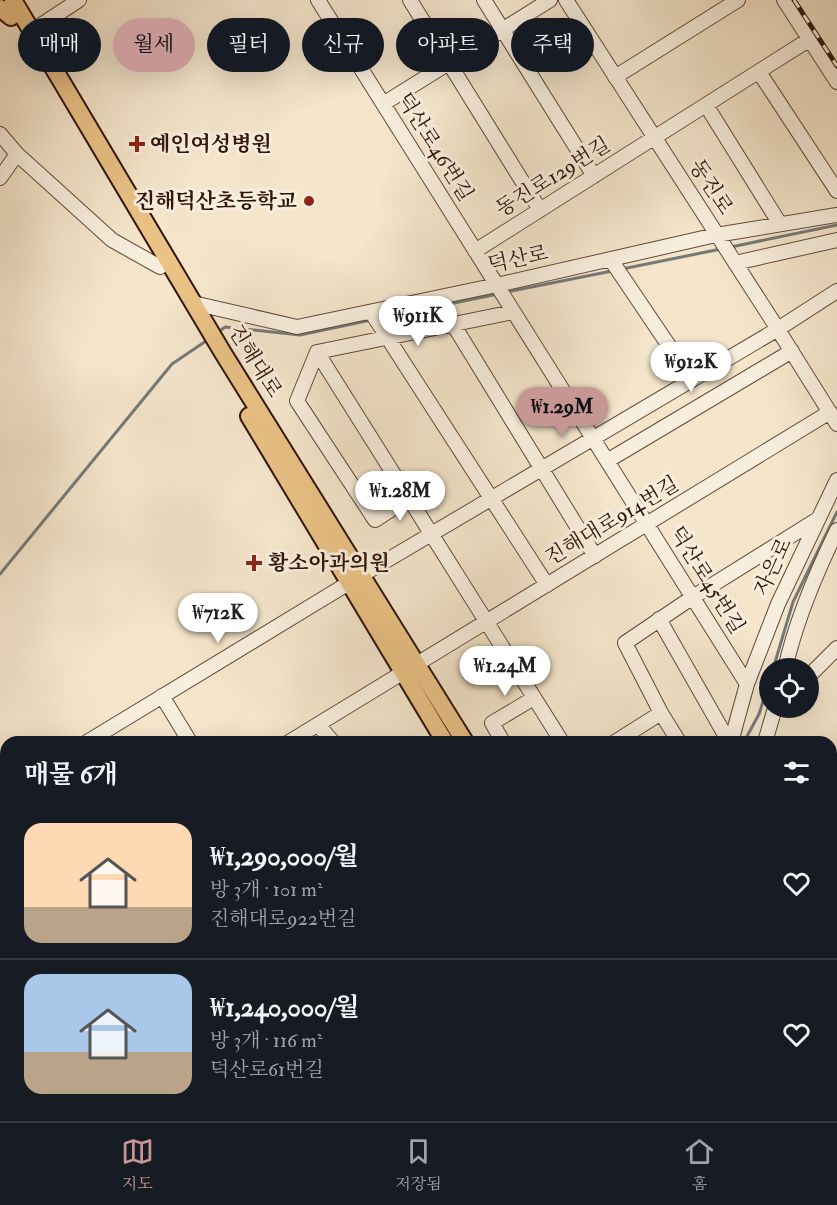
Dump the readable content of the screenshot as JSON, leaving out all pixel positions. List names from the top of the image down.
{
  "streets": {
    "main road": ["진해대로"],
    "street": [
      "덕산로46번길",
      "동진로129번길",
      "동진로",
      "덕산로",
      "진해대로914번길",
      "자은로",
      "덕산로45번길"
    ]
  },
  "crossings": [
    ["덕산로46번길", "동진로129번길"],
    ["덕산로46번길", "덕산로"],
    ["덕산로46번길", "덕산로45번길"],
    ["동진로129번길", "동진로"],
    ["동진로", "덕산로"],
    ["동진로", "진해대로914번길"],
    ["덕산로", "진해대로"],
    ["덕산로", "덕산로45번길"],
    ["진해대로", "진해대로914번길"],
    ["진해대로914번길", "덕산로45번길"],
    ["자은로", "덕산로45번길"]
  ],
  "places": {
    "health": ["예인여성병원", "황소아과의원"],
    "other": ["진해덕산초등학교"]
  },
  "page": {
    "chip": [
      "매매",
      "월세",
      "필터",
      "신규",
      "아파트",
      "주택"
    ],
    "price": [
      "₩911K",
      "₩912K",
      "₩1.29M",
      "₩1.28M",
      "₩712K",
      "₩1.24M"
    ],
    "heading": "매물 6개",
    "list": [
      {
        "name": "₩1,290,000/월",
        "note": "방 3개 · 101 m² · 진해대로922번길"
      },
      {
        "name": "₩1,240,000/월",
        "note": "방 3개 · 116 m² · 덕산로61번길"
      }
    ],
    "tabs": ["지도", "저장됨", "홈"]
  }
}
